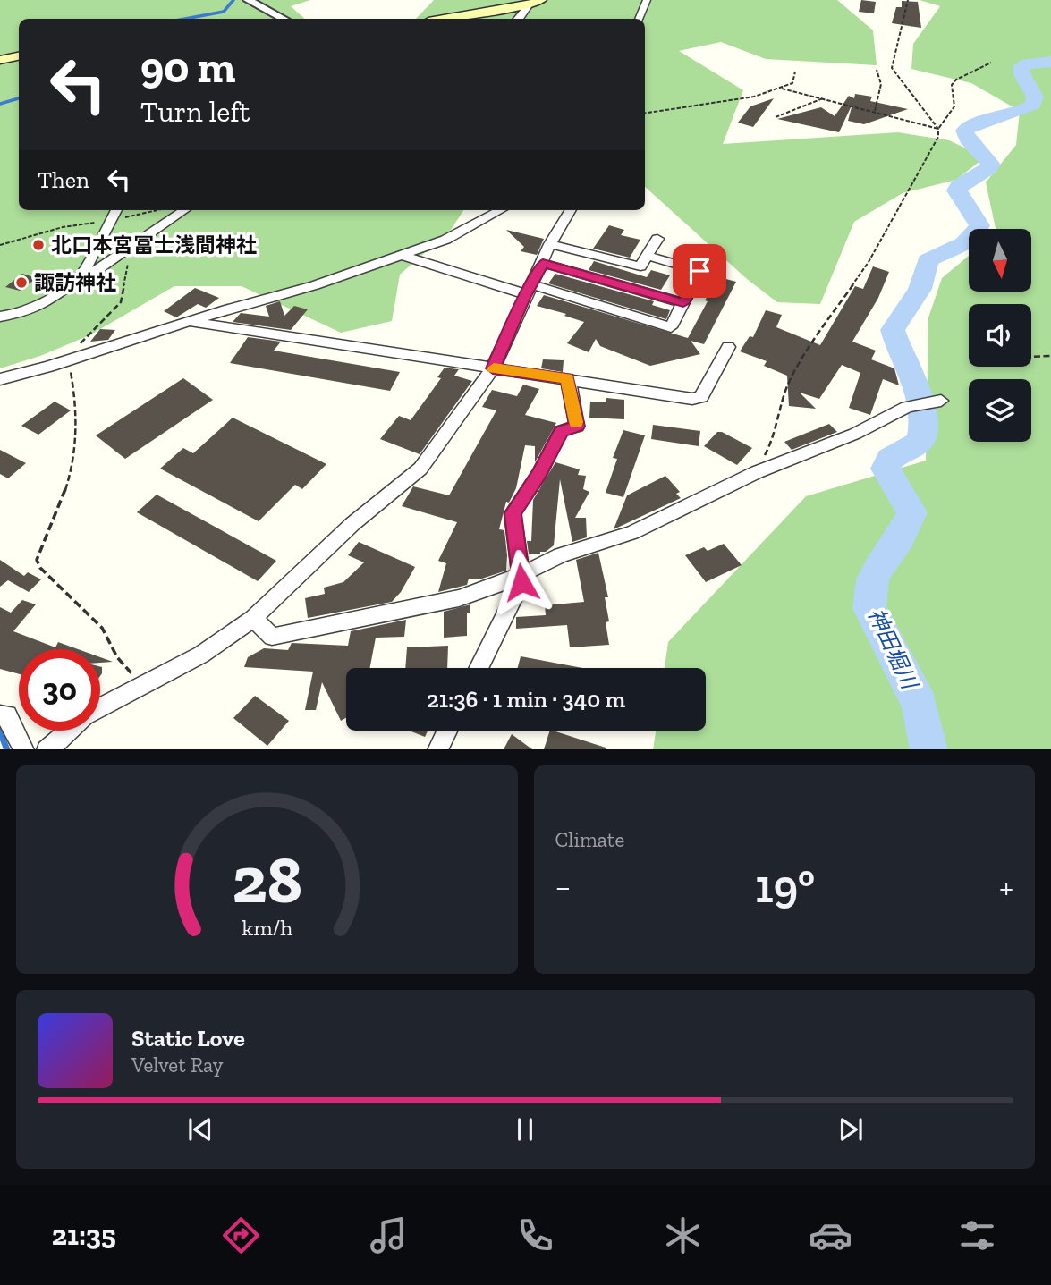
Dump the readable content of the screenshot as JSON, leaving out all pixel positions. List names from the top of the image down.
{
  "water": ["神田堀川"],
  "places": ["北口本宮冨士浅間神社", "諏訪神社"],
  "north": "bottom",
  "page": {
    "turn": ["90 m", "Turn left"],
    "then": "Then",
    "limit": "30",
    "trip": "21:36 · 1 min · 340 m",
    "tile": "Climate",
    "heat": ["−", "19°", "+"],
    "song": ["Static Love", "Velvet Ray"],
    "tabs": "21:35",
    "gauge": ["28", "km/h"]
  }
}
